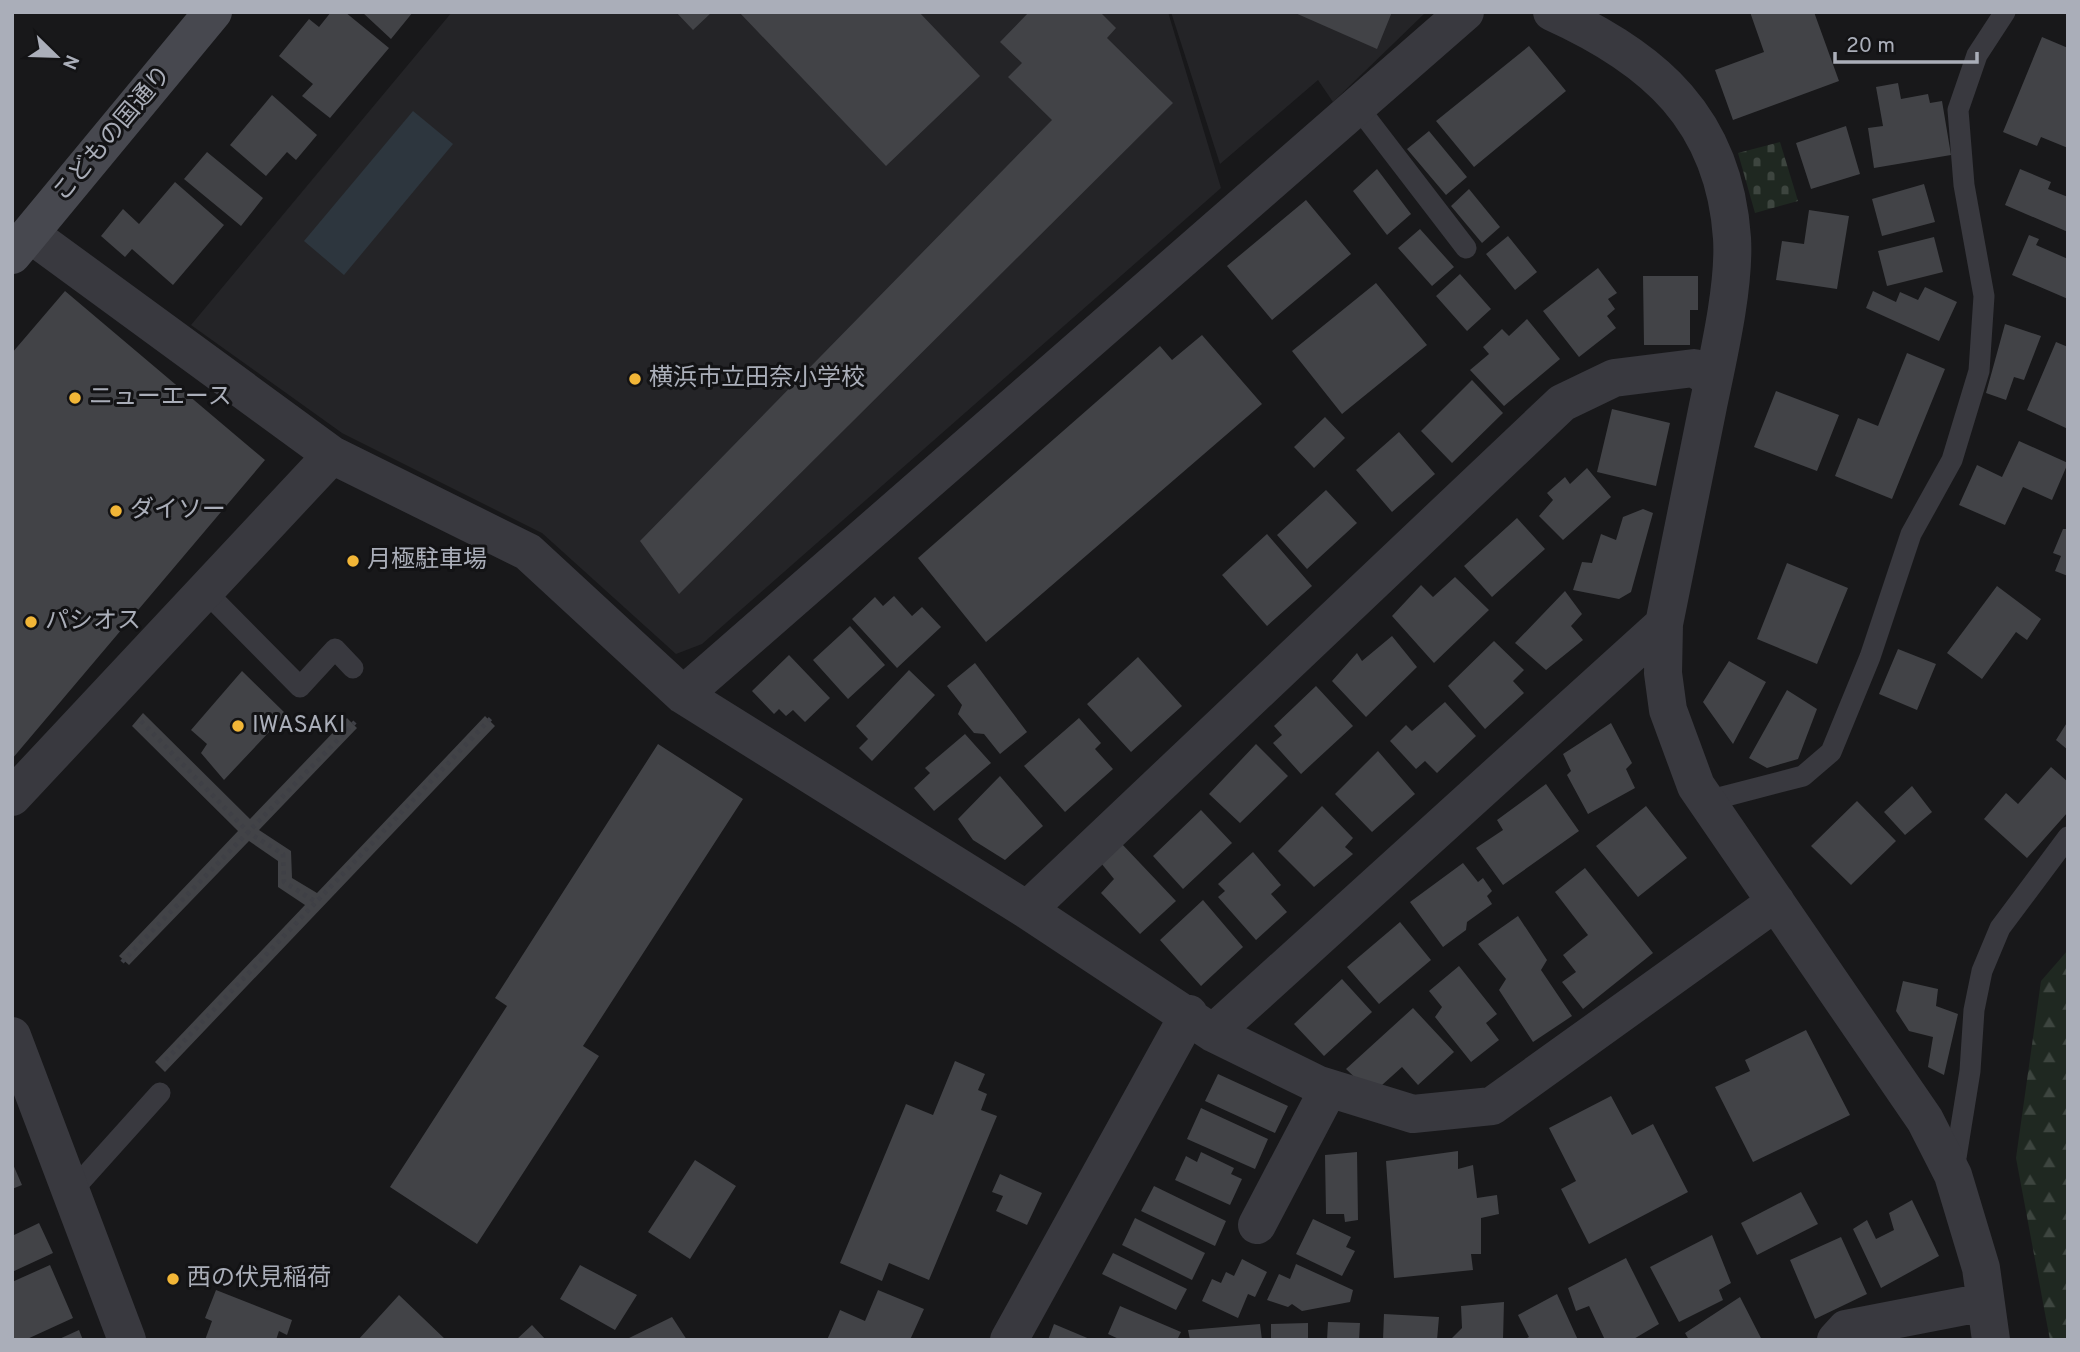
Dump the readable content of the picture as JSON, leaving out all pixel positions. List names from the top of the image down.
{
  "streets": {
    "main road": ["こどもの国通り"]
  },
  "places": [
    "横浜市立田奈小学校",
    "ニューエース",
    "ダイソー",
    "月極駐車場",
    "パシオス",
    "IWASAKI",
    "西の伏見稲荷"
  ],
  "scale_bar": "20 m",
  "north": "bottom right"
}
